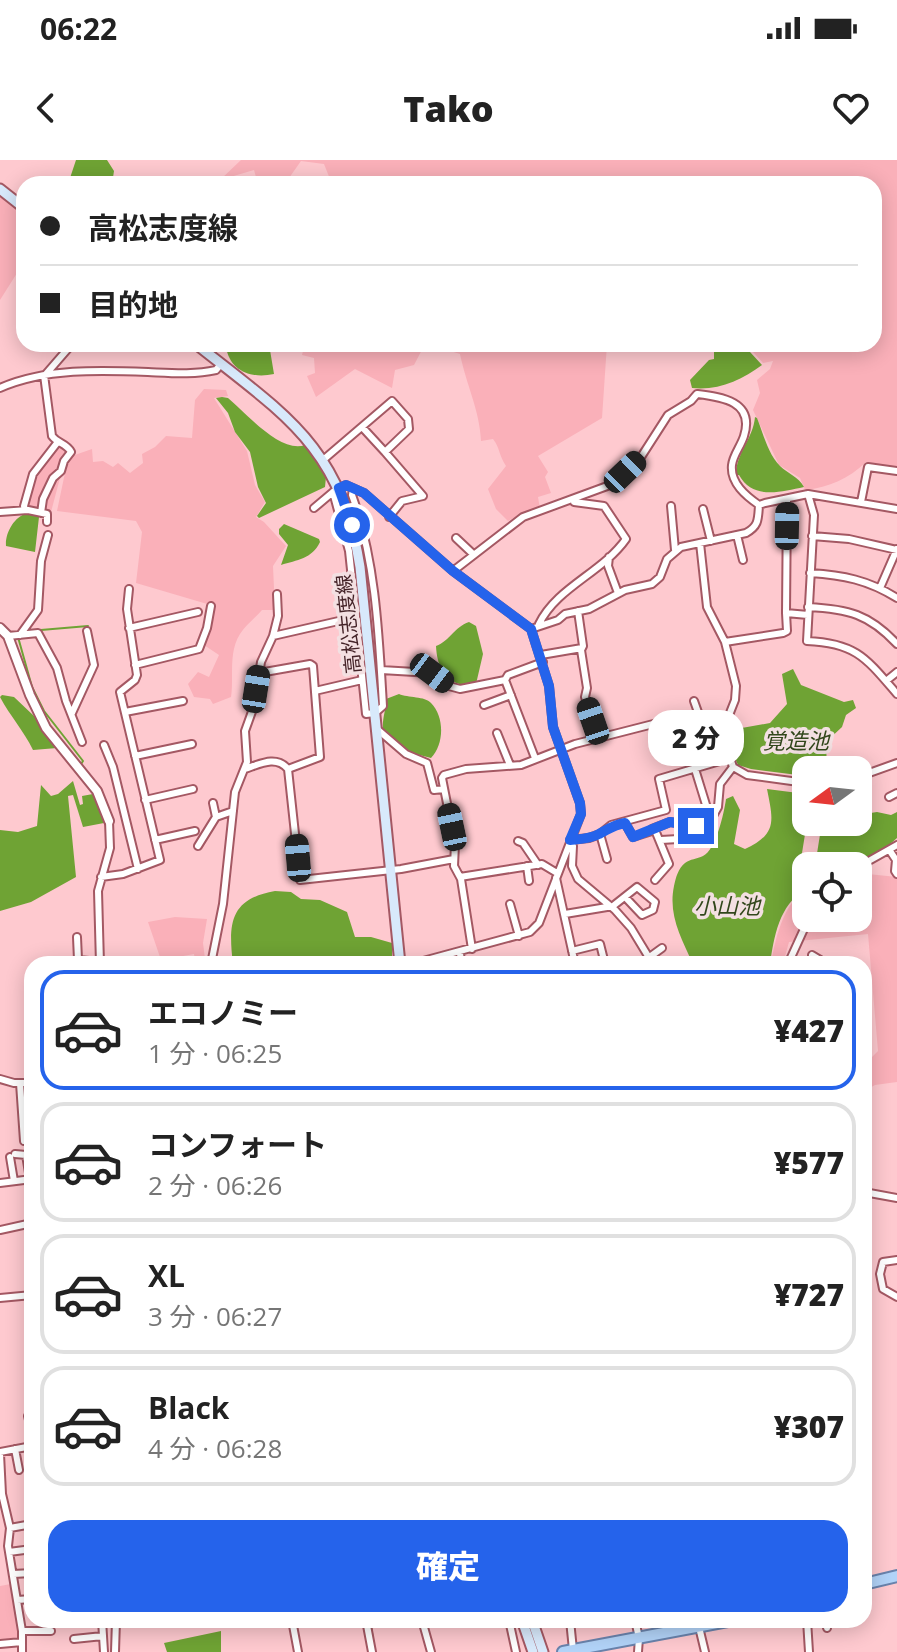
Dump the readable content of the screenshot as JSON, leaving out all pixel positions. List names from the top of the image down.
{
  "streets": {
    "main road": ["高松志度線"]
  },
  "water": ["覚造池", "小山池"],
  "north": "left",
  "page": {
    "status": "06:22",
    "header": "Tako",
    "banner": ["高松志度線", "目的地"],
    "bubble": "2 分",
    "list": [
      {
        "name": "エコノミー",
        "note": "1 分 · 06:25",
        "value": "¥427"
      },
      {
        "name": "コンフォート",
        "note": "2 分 · 06:26",
        "value": "¥577"
      },
      {
        "name": "XL",
        "note": "3 分 · 06:27",
        "value": "¥727"
      },
      {
        "name": "Black",
        "note": "4 分 · 06:28",
        "value": "¥307"
      }
    ],
    "buttons": "確定"
  }
}
